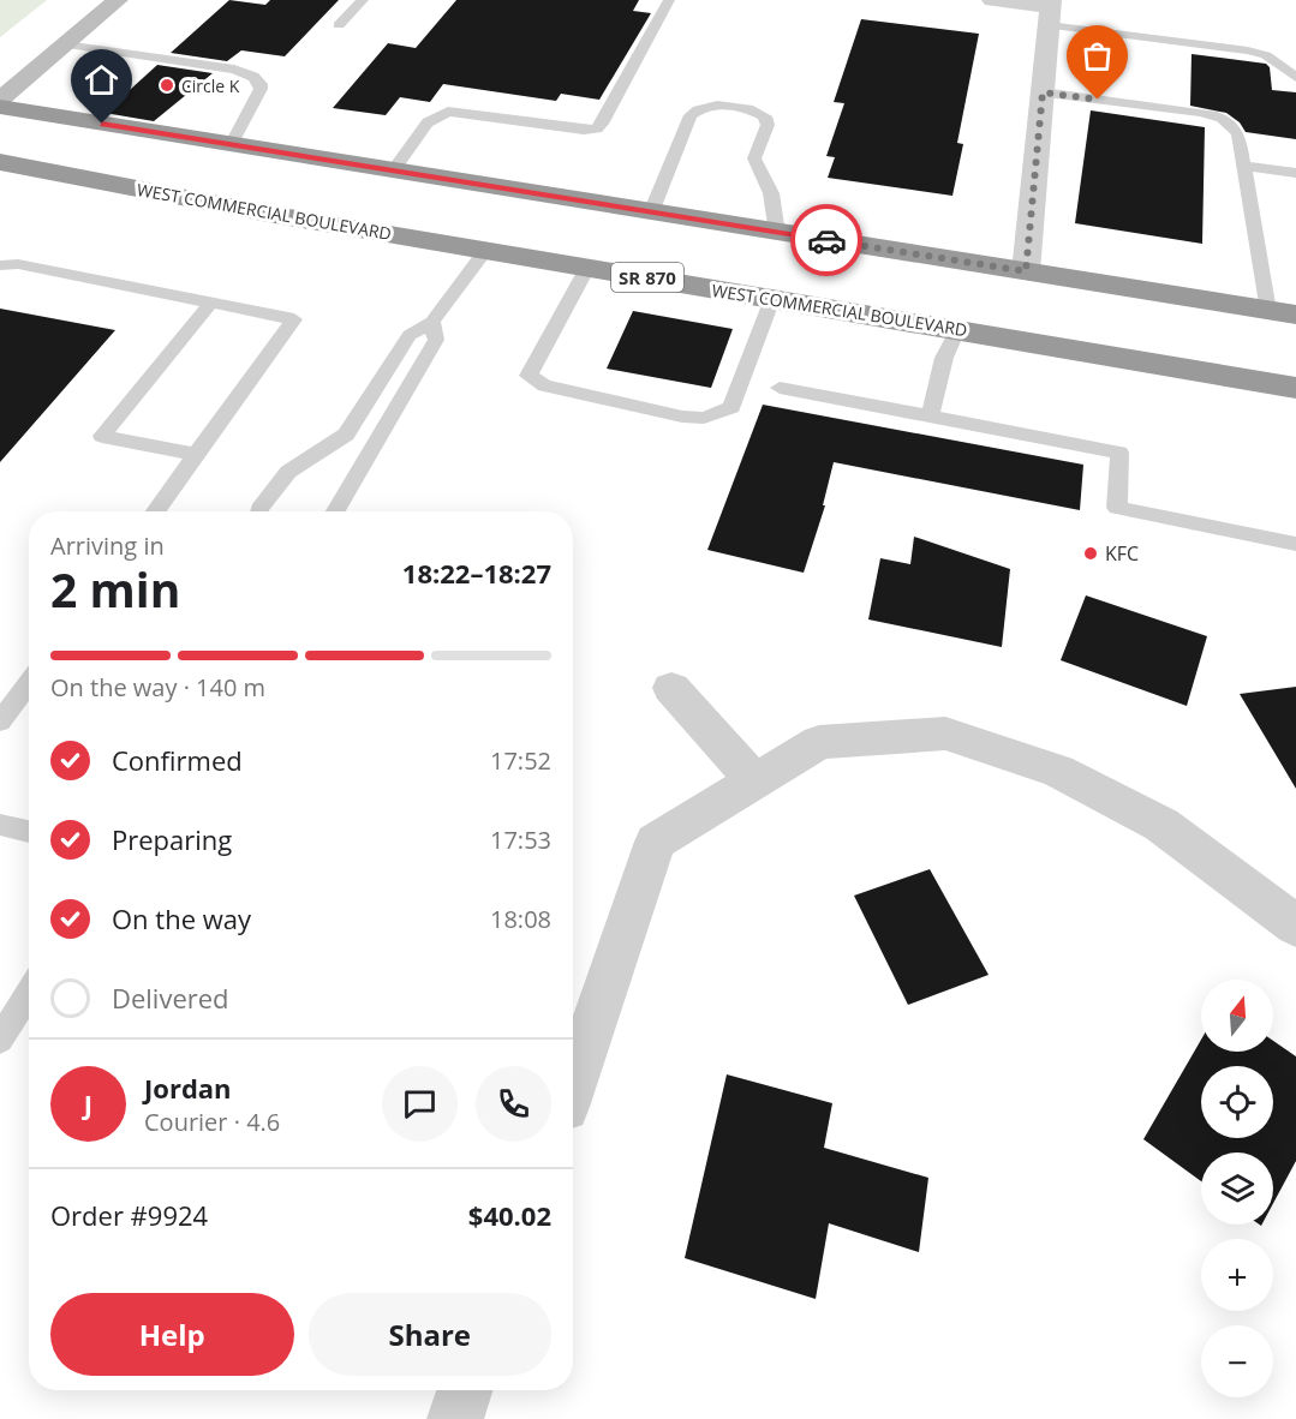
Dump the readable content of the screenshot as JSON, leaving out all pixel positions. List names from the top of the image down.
{
  "streets": {
    "highway": ["WEST COMMERCIAL BOULEVARD", "SR 870"]
  },
  "places": ["Circle K", "KFC"],
  "north": "top",
  "page": {
    "heading": ["2 min", "Arriving in", "18:22–18:27"],
    "panel": [
      "Jordan",
      "Courier · 4.6",
      "Order #9924",
      "$40.02"
    ],
    "bar": "On the way · 140 m",
    "list": [
      ["Confirmed", "17:52"],
      ["Preparing", "17:53"],
      ["On the way", "18:08"],
      "Delivered"
    ],
    "map_buttons": ["+", "−"],
    "round": "J",
    "buttons": ["Help", "Share"]
  }
}
